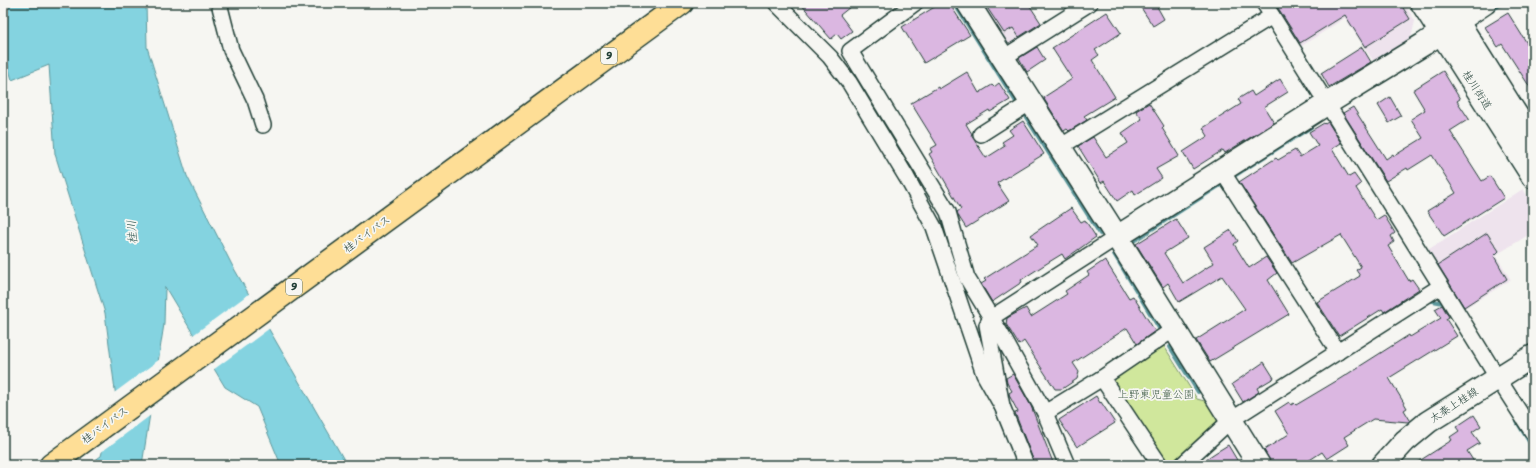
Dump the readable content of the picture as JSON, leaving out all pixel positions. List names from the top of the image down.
{
  "streets": {
    "highway": ["9", "桂バイパス"],
    "street": ["桂川街道", "太秦上桂線"]
  },
  "water": ["桂川"],
  "parks": ["上野東児童公園"]
}
